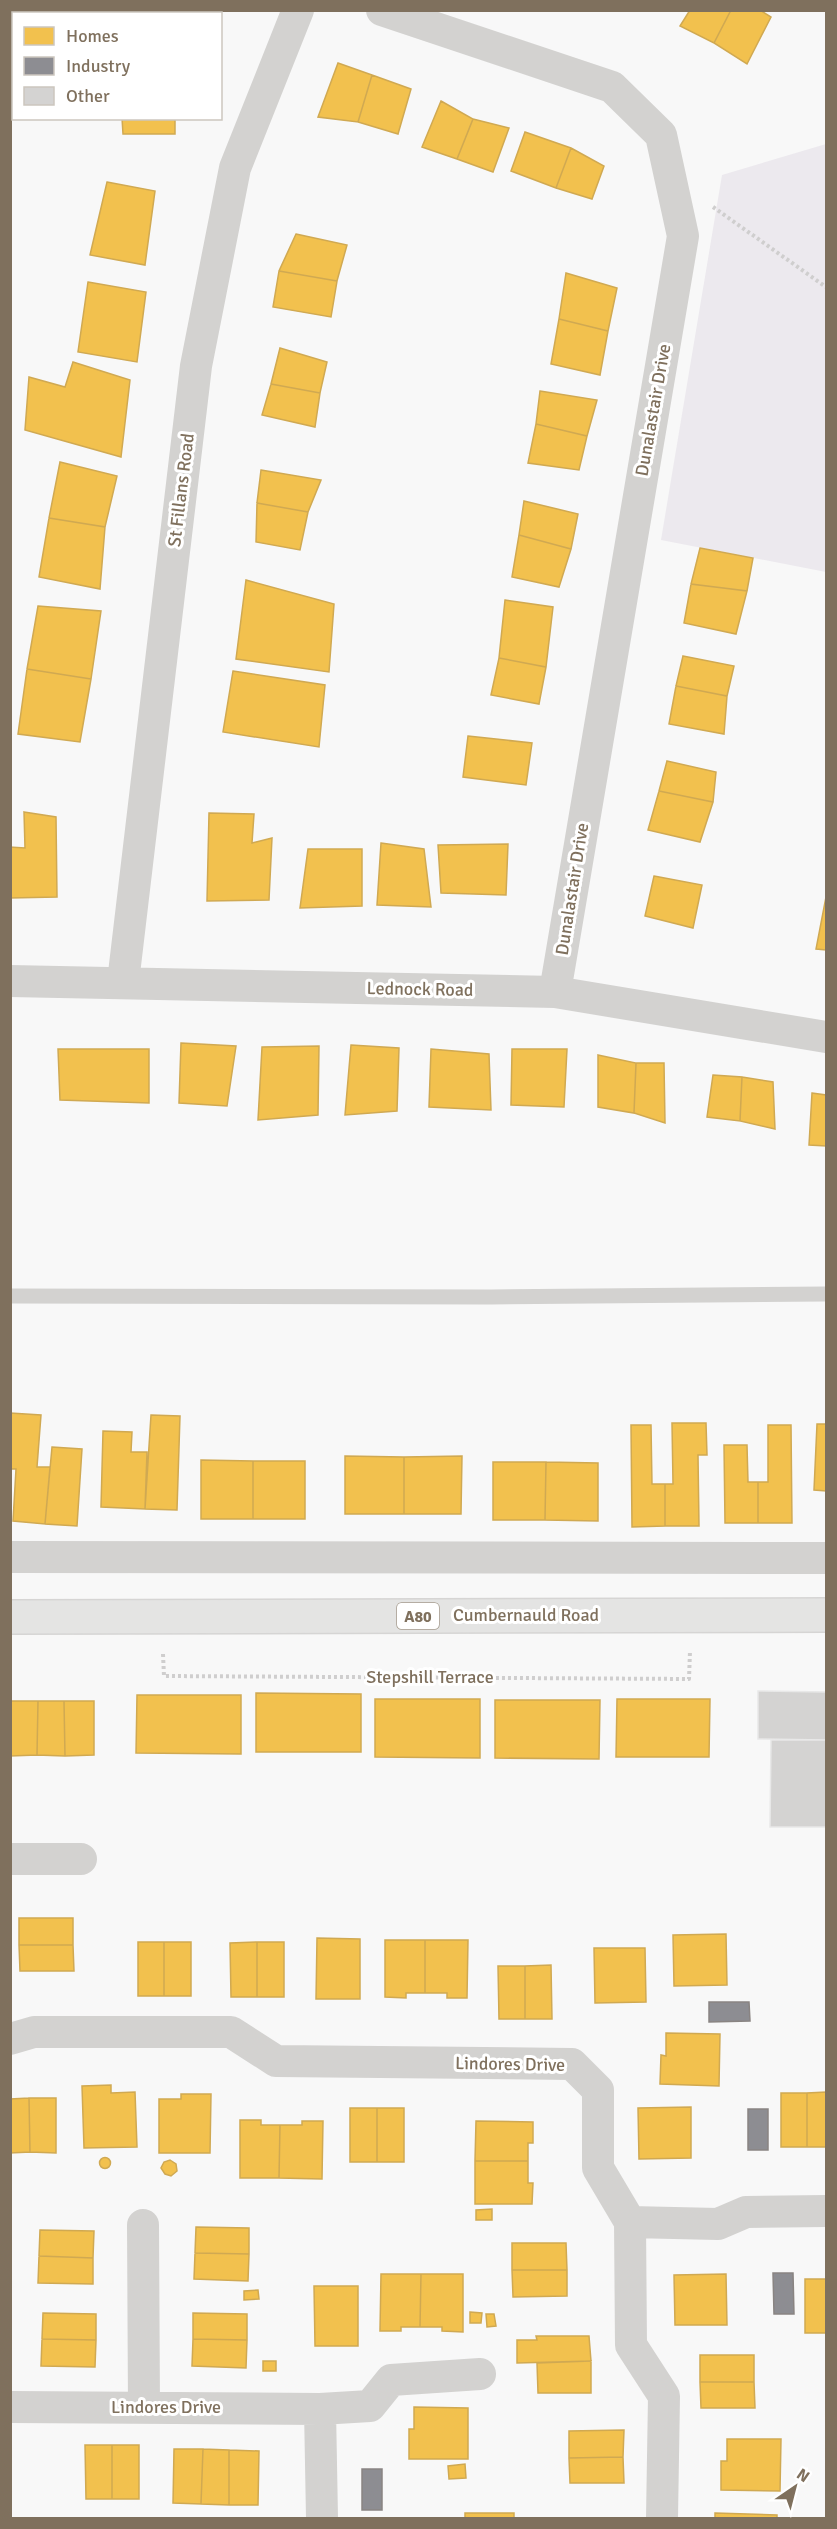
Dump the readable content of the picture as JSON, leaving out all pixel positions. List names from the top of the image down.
{
  "streets": {
    "main road": ["Cumbernauld Road", "A80"],
    "street": [
      "Dunalastair Drive",
      "St Fillans Road",
      "Lednock Road",
      "Lindores Drive"
    ],
    "path": ["Stepshill Terrace"]
  },
  "crossings": [
    ["Dunalastair Drive", "Lednock Road"],
    ["St Fillans Road", "Lednock Road"],
    ["Cumbernauld Road", "Stepshill Terrace"]
  ],
  "legend": ["Homes", "Industry", "Other"],
  "north": "top right"
}
